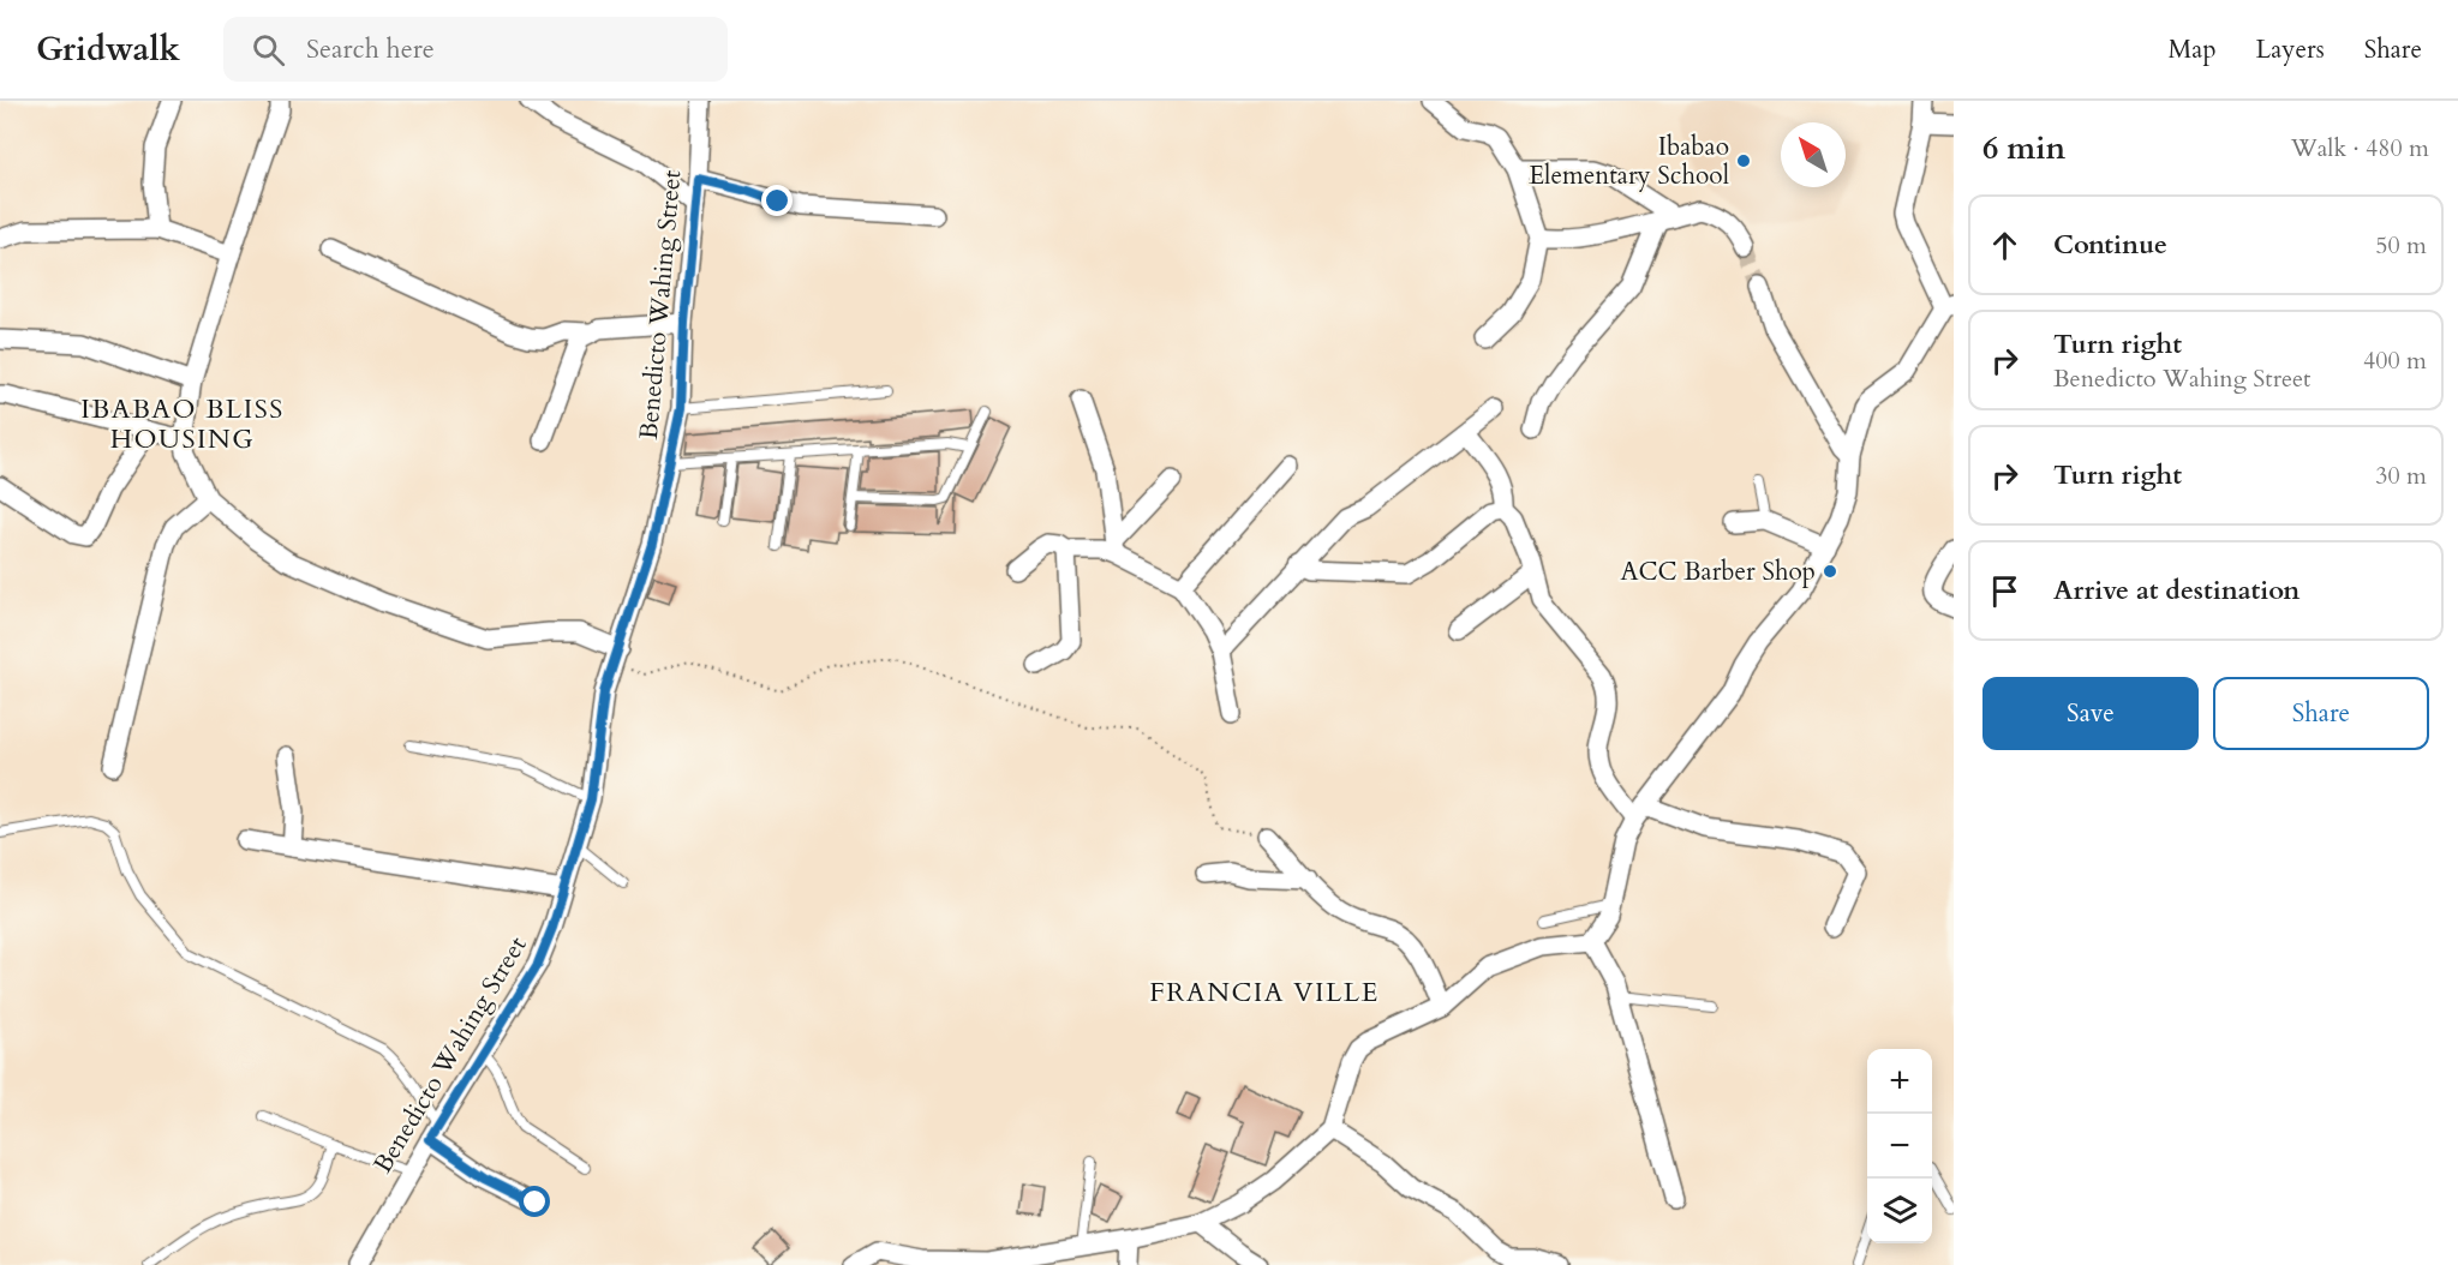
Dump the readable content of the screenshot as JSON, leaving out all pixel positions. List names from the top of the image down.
{
  "streets": {
    "street": ["Benedicto Wahing Street"]
  },
  "districts": ["IBABAO BLISS HOUSING", "FRANCIA VILLE"],
  "places": ["Ibabao Elementary School", "ACC Barber Shop"],
  "north": "top left",
  "page": {
    "header": "Gridwalk",
    "search": "Search here",
    "nav": ["Map", "Layers", "Share"],
    "heading": ["6 min", "Walk · 480 m"],
    "list": [
      ["Continue", "50 m"],
      ["Turn right", "Benedicto Wahing Street", "400 m"],
      ["Turn right", "30 m"],
      "Arrive at destination"
    ],
    "buttons": ["Save", "Share"],
    "map_buttons": ["+", "−"]
  }
}
